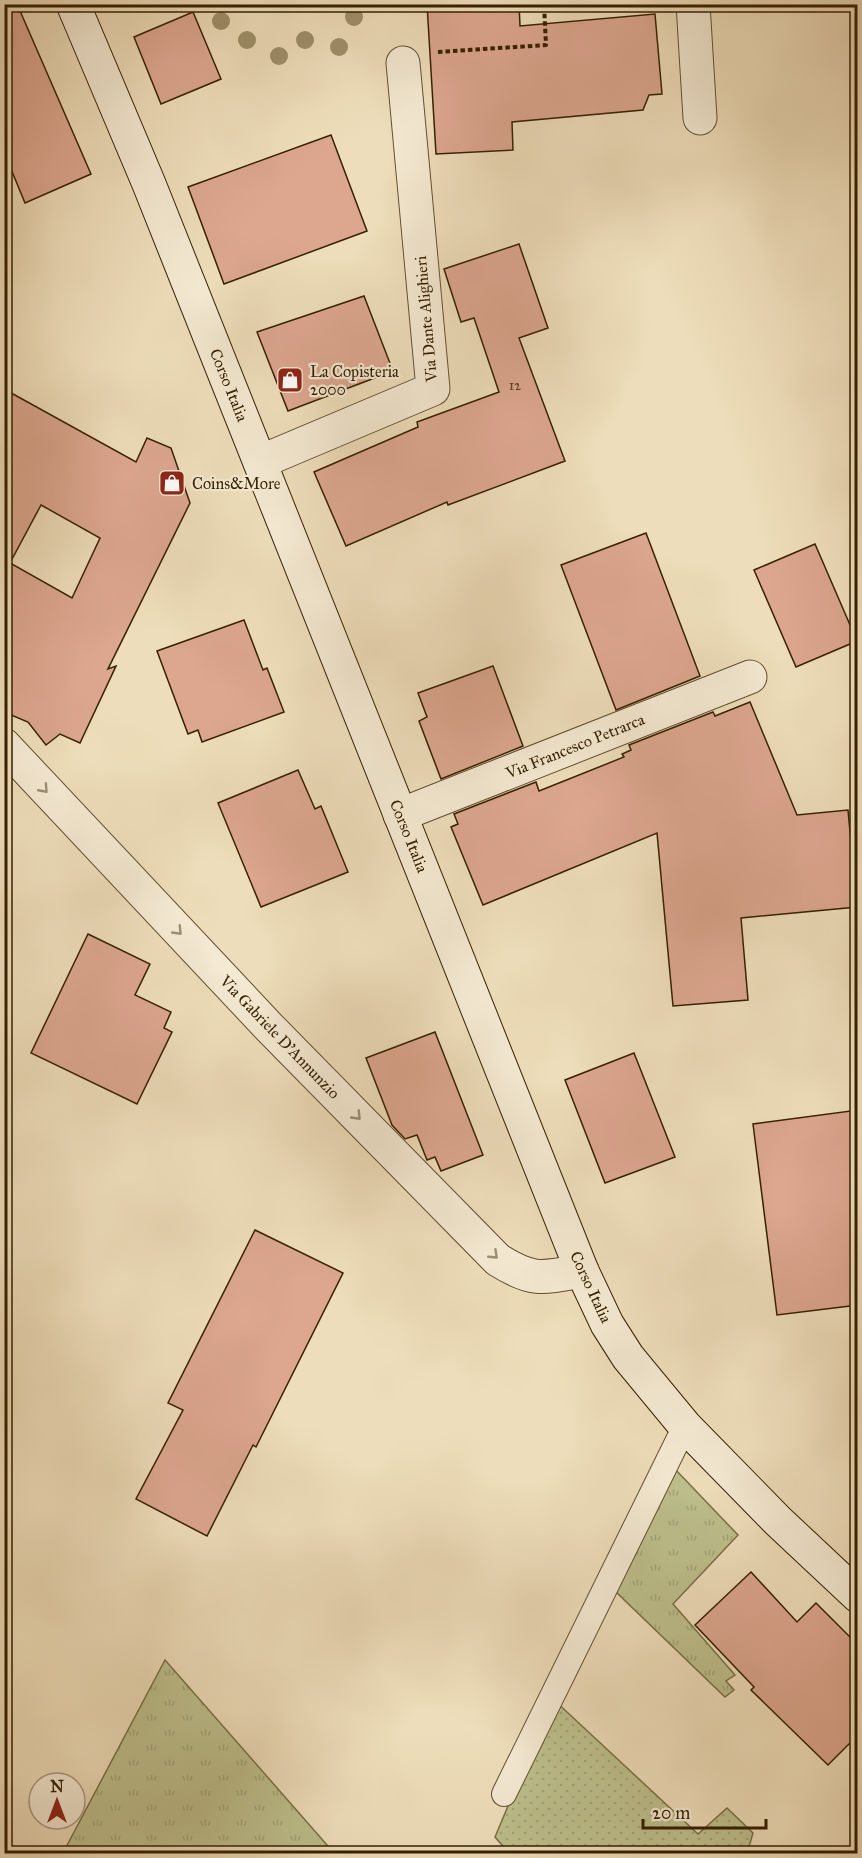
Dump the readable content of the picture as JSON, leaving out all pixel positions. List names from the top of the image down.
{
  "streets": {
    "street": [
      "Via Dante Alighieri",
      "Corso Italia",
      "Via Francesco Petrarca",
      "Via Gabriele D'Annunzio"
    ]
  },
  "crossings": [
    ["Via Dante Alighieri", "Corso Italia"],
    ["Corso Italia", "Via Francesco Petrarca"],
    ["Corso Italia", "Via Gabriele D'Annunzio"]
  ],
  "one_way": ["Via Gabriele D'Annunzio"],
  "places": {
    "shop": ["La Copisteria 2000", "Coins&More"]
  },
  "house_numbers": ["12"],
  "scale_bar": "20 m",
  "north": "top"
}
